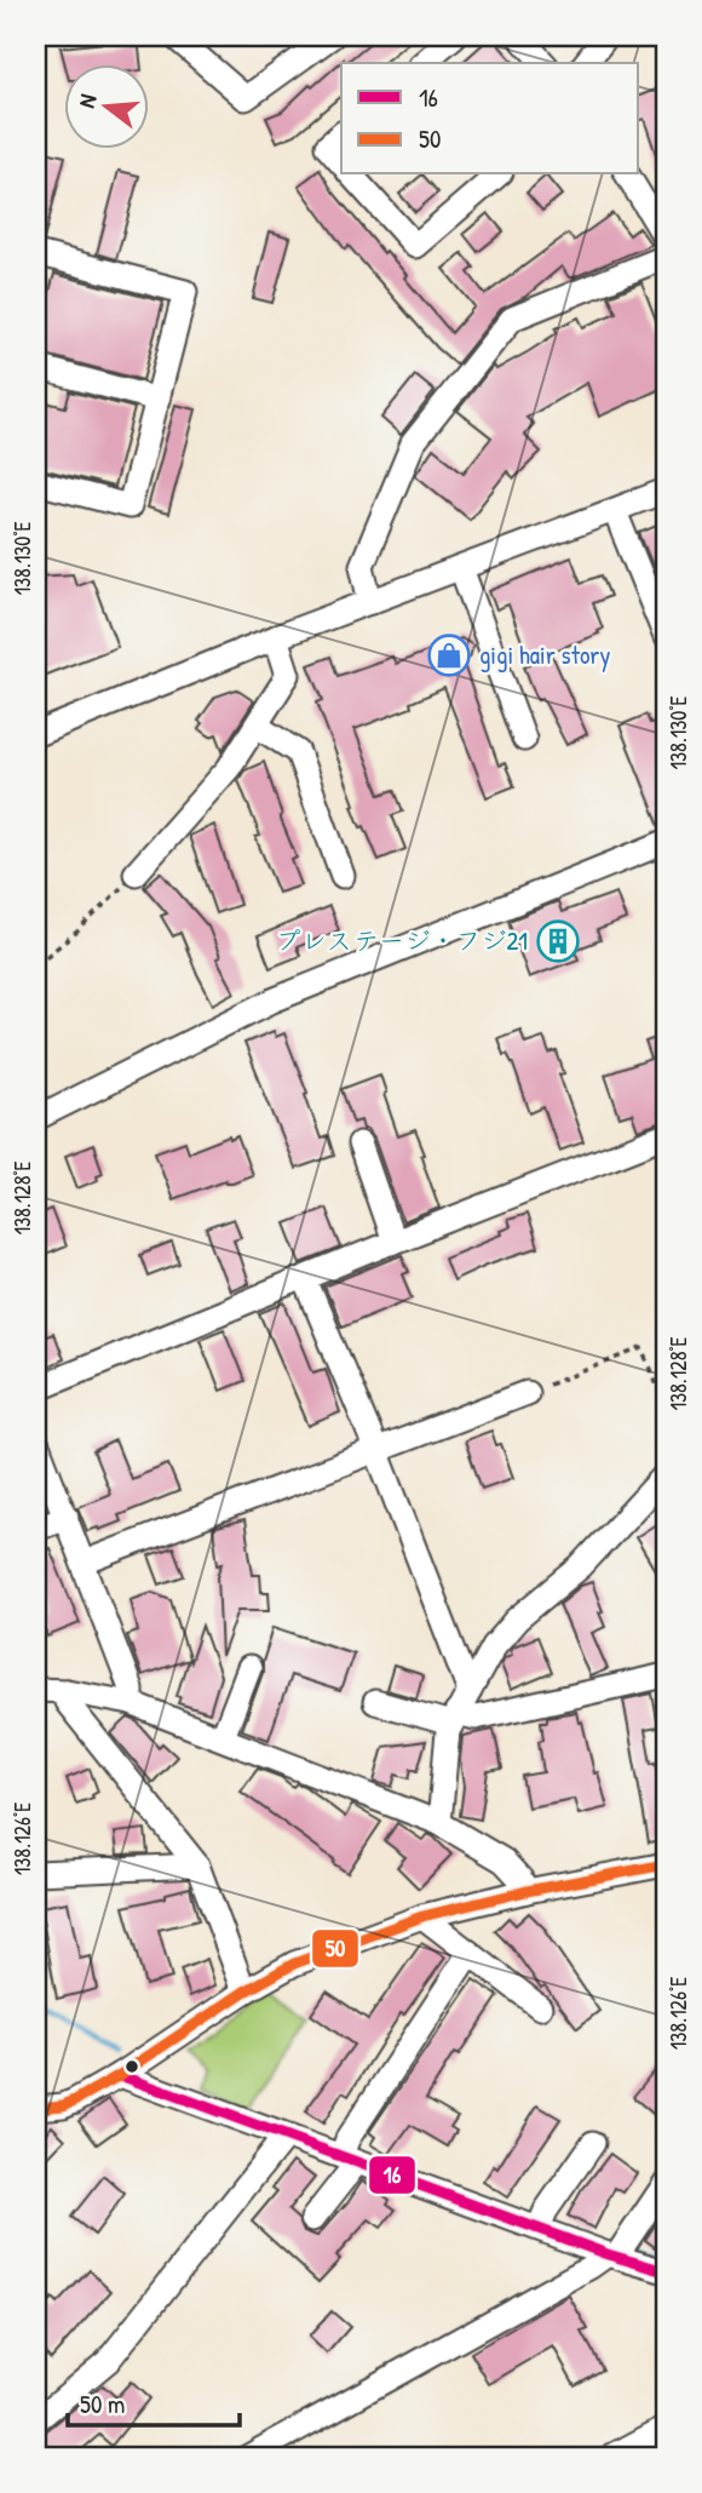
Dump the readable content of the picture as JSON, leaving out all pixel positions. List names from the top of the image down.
{
  "places": {
    "shop": ["gigi hair story"],
    "building": ["プレステージ・フジ21"]
  },
  "lines": ["transit line 50", "transit line 16"],
  "legend": ["16", "50"],
  "scale_bar": "50 m",
  "north": "left",
  "coordinates": ["138.130°E", "138.128°E", "138.126°E"]
}
